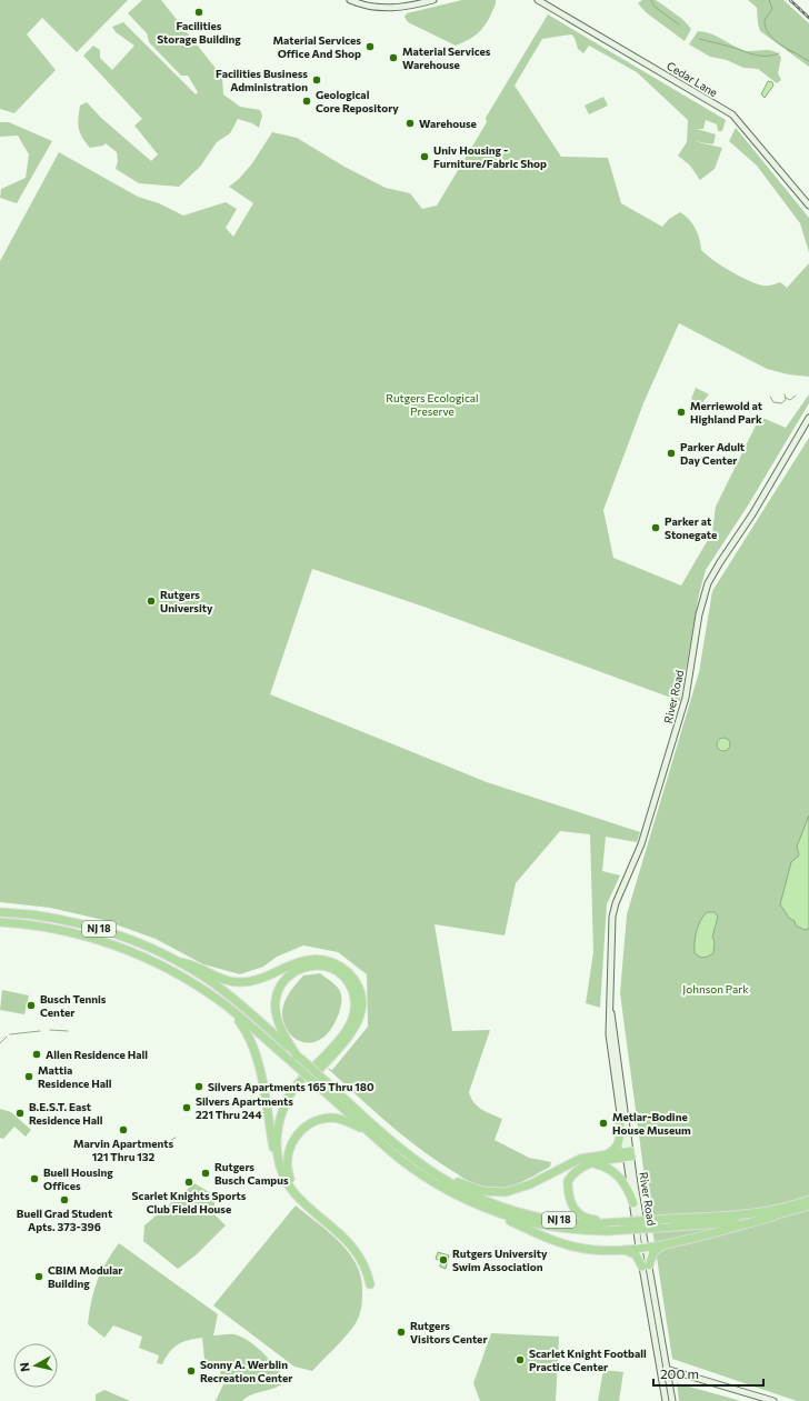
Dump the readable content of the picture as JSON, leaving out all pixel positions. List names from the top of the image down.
{
  "streets": {
    "highway": ["NJ 18"],
    "street": ["Cedar Lane", "River Road"]
  },
  "parks": ["Rutgers Ecological Preserve", "Johnson Park"],
  "places": [
    "Facilities Storage Building",
    "Material Services Office And Shop",
    "Material Services Warehouse",
    "Facilities Business Administration",
    "Geological Core Repository",
    "Warehouse",
    "Univ Housing - Furniture/Fabric Shop",
    "Merriewold at Highland Park",
    "Parker Adult Day Center",
    "Parker at Stonegate",
    "Rutgers University",
    "Busch Tennis Center",
    "Allen Residence Hall",
    "Mattia Residence Hall",
    "Silvers Apartments 165 Thru 180",
    "Silvers Apartments 221 Thru 244",
    "B.E.S.T. East Residence Hall",
    "Metlar-Bodine House Museum",
    "Marvin Apartments 121 Thru 132",
    "Rutgers Busch Campus",
    "Buell Housing Offices",
    "Scarlet Knights Sports Club Field House",
    "Buell Grad Student Apts. 373-396",
    "Rutgers University Swim Association",
    "CBIM Modular Building",
    "Rutgers Visitors Center",
    "Scarlet Knight Football Practice Center",
    "Sonny A. Werblin Recreation Center"
  ],
  "scale_bar": "200 m",
  "north": "left"
}
